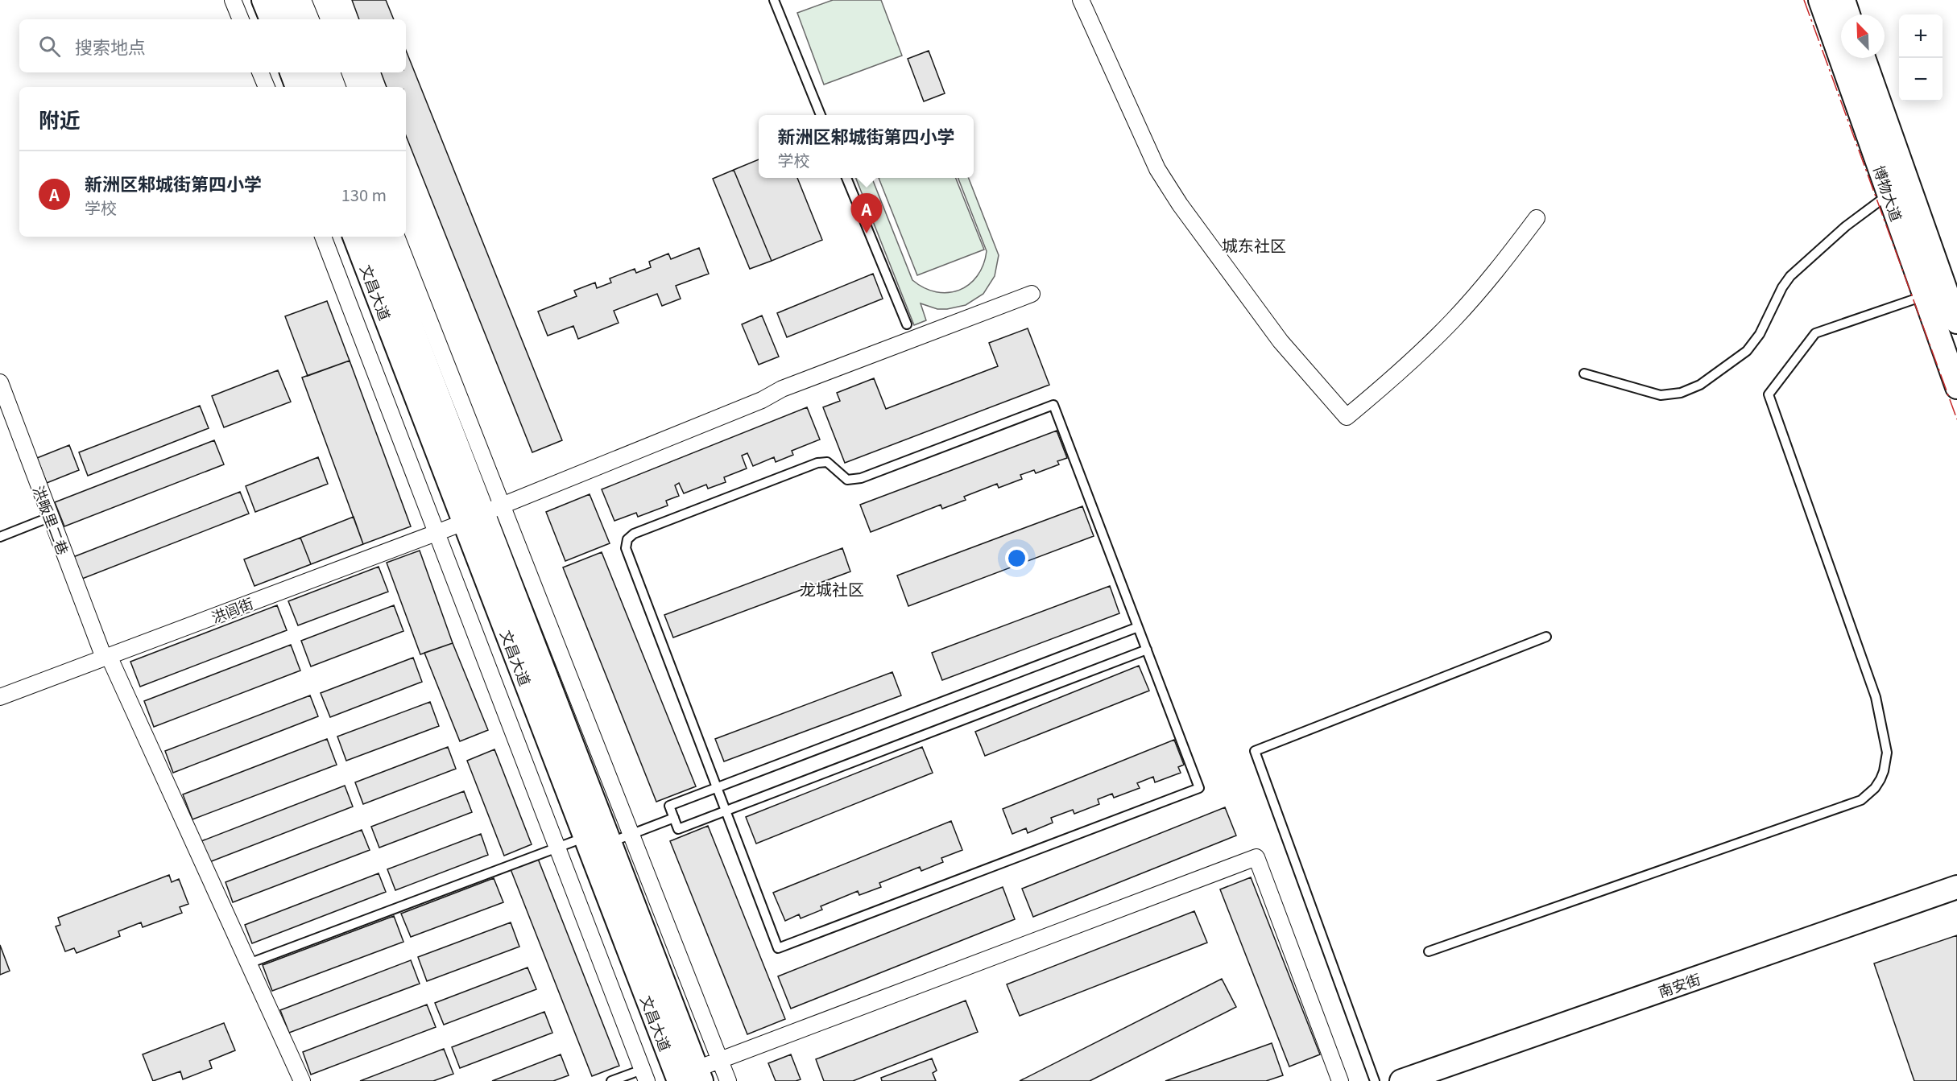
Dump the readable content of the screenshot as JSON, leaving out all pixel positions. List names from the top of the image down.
{
  "streets": {
    "main road": ["博物大道", "文昌大道", "南安街"],
    "street": ["洪畈里二巷", "洪闾街"]
  },
  "crossings": [
    ["文昌大道", "洪闾街"],
    ["洪畈里二巷", "洪闾街"]
  ],
  "districts": ["城东社区", "龙城社区"],
  "north": "top left",
  "page": {
    "map_buttons": ["+", "−"],
    "search": "搜索地点",
    "heading": "附近",
    "popup": ["新洲区邾城街第四小学", "学校"],
    "list": [
      {
        "mark": "A",
        "name": "新洲区邾城街第四小学",
        "note": "学校",
        "value": "130 m"
      }
    ],
    "pins": "A"
  }
}
